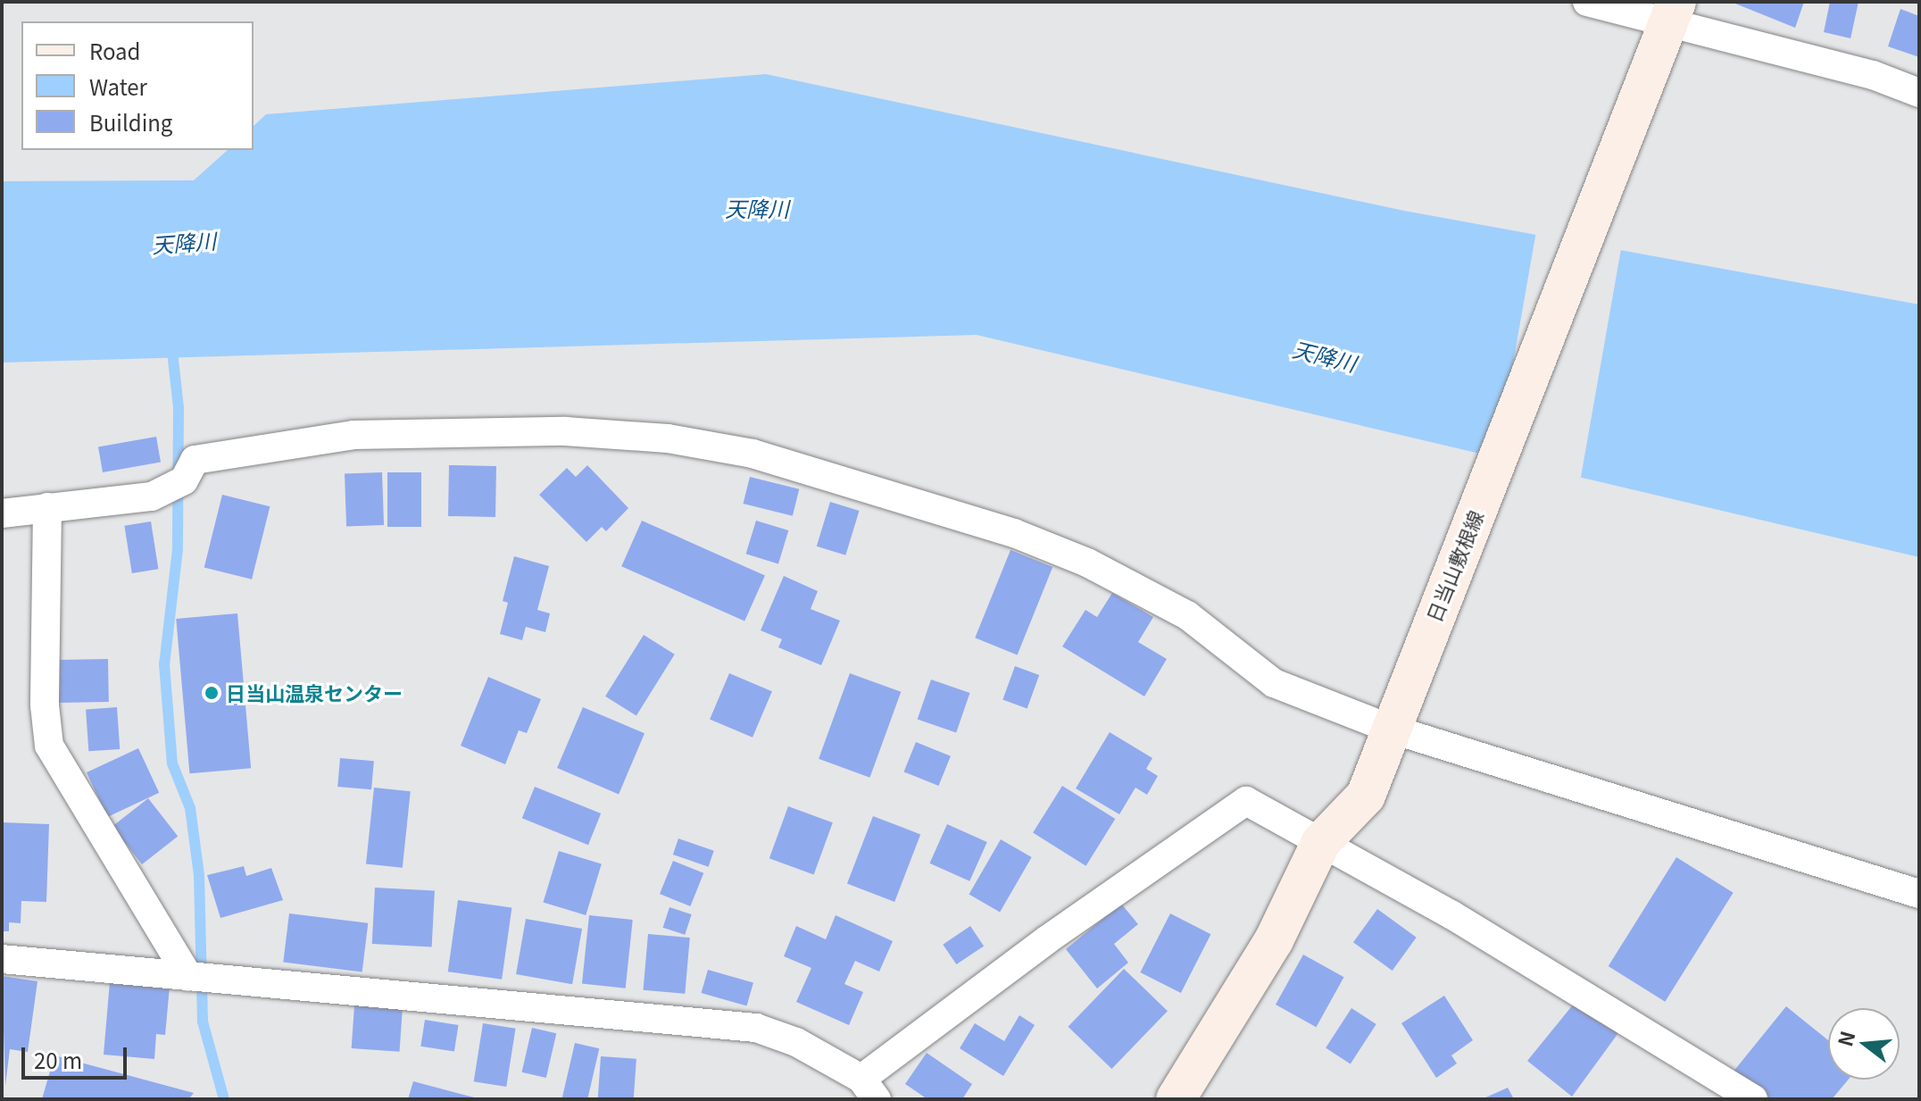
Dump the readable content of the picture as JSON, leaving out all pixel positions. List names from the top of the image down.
{
  "streets": {
    "main road": ["日当山敷根線"]
  },
  "water": ["天降川"],
  "places": ["日当山温泉センター"],
  "legend": ["Road", "Water", "Building"],
  "scale_bar": "20 m",
  "north": "left"
}
